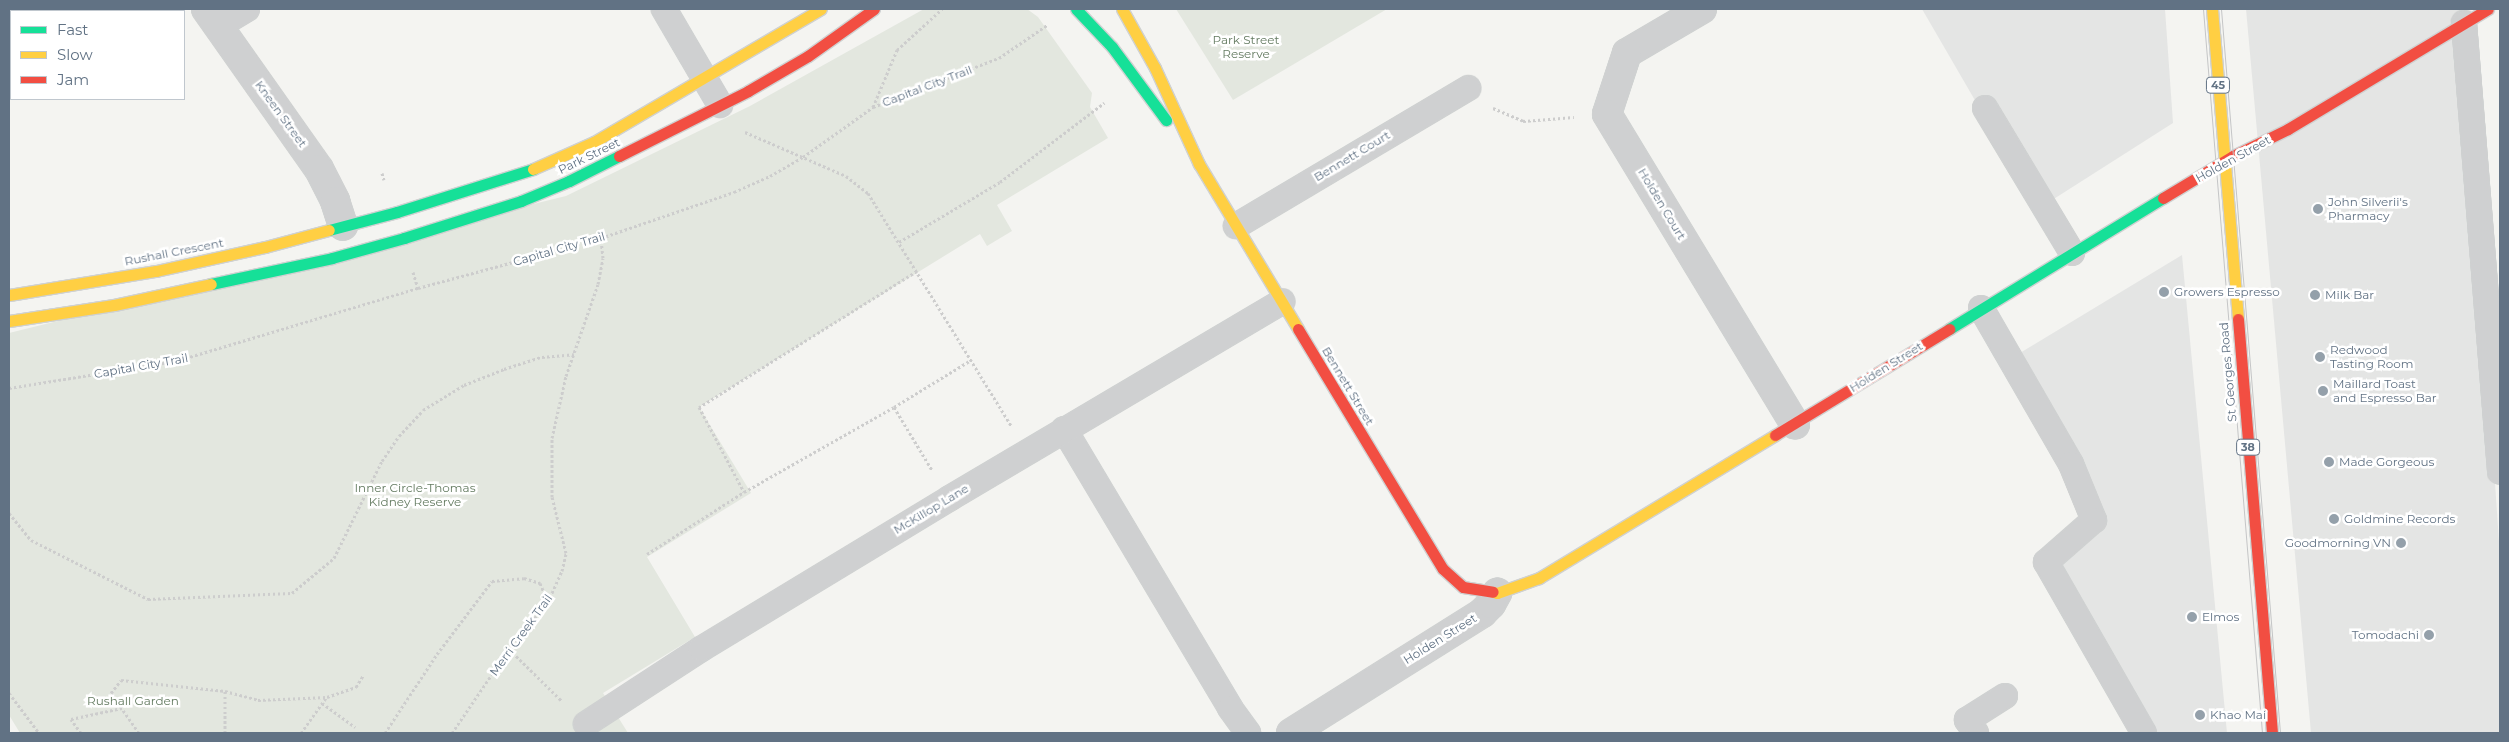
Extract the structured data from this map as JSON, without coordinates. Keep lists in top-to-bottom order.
{
  "streets": {
    "main road": [
      "45",
      "Park Street",
      "Holden Street",
      "Rushall Crescent",
      "St Georges Road",
      "Bennett Street",
      "38"
    ],
    "street": ["Kneen Street", "Holden Court"],
    "lane": ["Bennett Court", "McKillop Lane"],
    "path": ["Capital City Trail", "Merri Creek Trail"]
  },
  "crossings": [
    ["Capital City Trail", "Merri Creek Trail"],
    ["Kneen Street", "Park Street"],
    ["Kneen Street", "Rushall Crescent"],
    ["Park Street", "Rushall Crescent"],
    ["Bennett Court", "Bennett Street"],
    ["Holden Street", "Holden Court"],
    ["Holden Street", "St Georges Road"],
    ["Holden Street", "Bennett Street"],
    ["Bennett Street", "McKillop Lane"]
  ],
  "parks": ["Park Street Reserve", "Inner Circle-Thomas Kidney Reserve", "Rushall Garden"],
  "places": [
    "John Silverii's Pharmacy",
    "Growers Espresso",
    "Milk Bar",
    "Redwood Tasting Room",
    "Maillard Toast and Espresso Bar",
    "Made Gorgeous",
    "Goldmine Records",
    "Goodmorning VN",
    "Elmos",
    "Tomodachi",
    "Khao Mai"
  ],
  "legend": ["Fast", "Slow", "Jam"]
}
